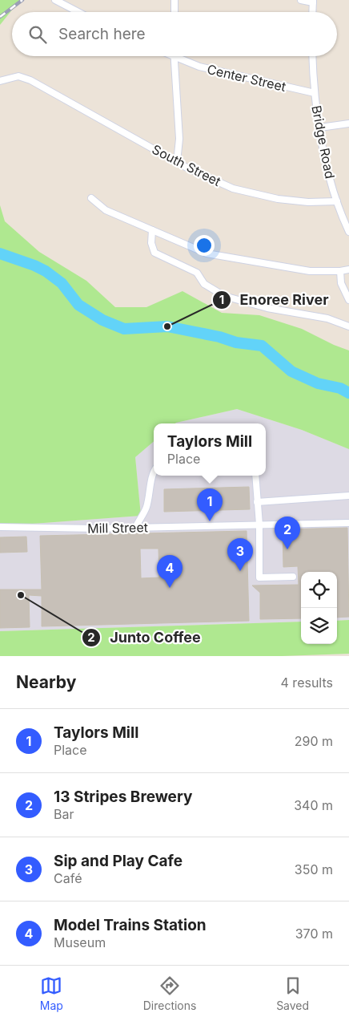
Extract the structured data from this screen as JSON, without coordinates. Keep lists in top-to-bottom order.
{
  "streets": {
    "street": [
      "Center Street",
      "Bridge Road",
      "South Street",
      "Mill Street"
    ]
  },
  "crossings": [
    ["Center Street", "Bridge Road"],
    ["Bridge Road", "South Street"]
  ],
  "places": ["Enoree River", "Junto Coffee"],
  "page": {
    "search": "Search here",
    "popup": ["Taylors Mill", "Place"],
    "pins": [
      "1",
      "2",
      "3",
      "4"
    ],
    "heading": ["Nearby", "4 results"],
    "list": [
      {
        "mark": "1",
        "name": "Taylors Mill",
        "note": "Place",
        "value": "290 m"
      },
      {
        "mark": "2",
        "name": "13 Stripes Brewery",
        "note": "Bar",
        "value": "340 m"
      },
      {
        "mark": "3",
        "name": "Sip and Play Cafe",
        "note": "Café",
        "value": "350 m"
      },
      {
        "mark": "4",
        "name": "Model Trains Station",
        "note": "Museum",
        "value": "370 m"
      }
    ],
    "nav": ["Map", "Directions", "Saved"]
  }
}
